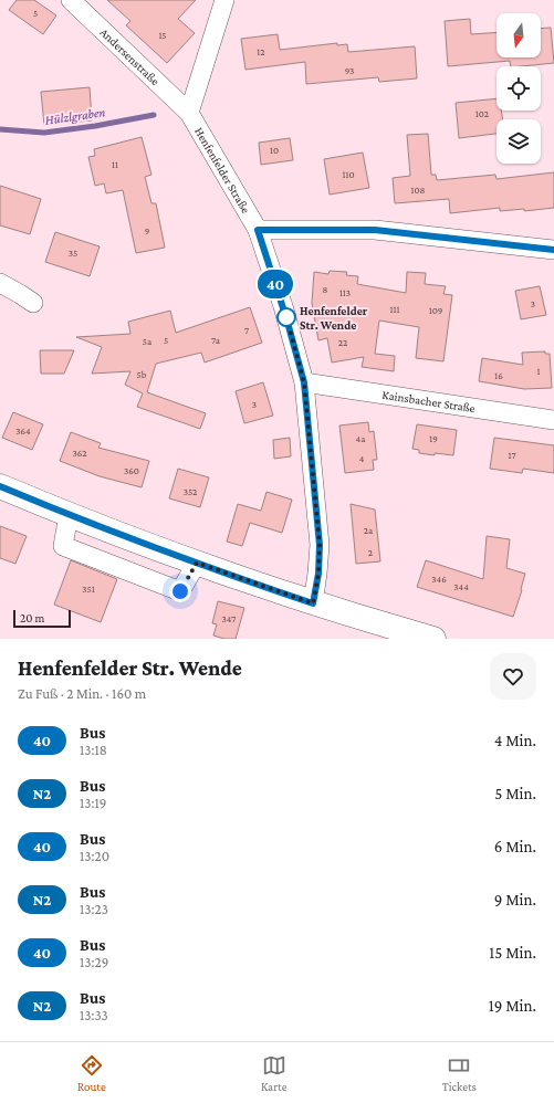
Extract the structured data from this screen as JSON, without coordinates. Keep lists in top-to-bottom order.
{
  "streets": {
    "street": ["Andersenstraße", "Henfenfelder Straße", "Kainsbacher Straße"]
  },
  "crossings": [
    ["Andersenstraße", "Henfenfelder Straße"],
    ["Henfenfelder Straße", "Kainsbacher Straße"]
  ],
  "water": ["Hülzlgraben"],
  "places": ["Henfenfelder Str. Wende"],
  "lines": ["bus line 40"],
  "house_numbers": [
    "5",
    "15",
    "12",
    "93",
    "102",
    "10",
    "11",
    "110",
    "108",
    "9",
    "35",
    "8",
    "113",
    "3",
    "111",
    "109",
    "7",
    "5",
    "7a",
    "5a",
    "22",
    "1",
    "5b",
    "16",
    "3",
    "364",
    "4a",
    "19",
    "362",
    "17",
    "4",
    "360",
    "352",
    "2a",
    "2",
    "346",
    "344",
    "351",
    "347"
  ],
  "scale_bar": "20 m",
  "north": "bottom",
  "page": {
    "on_map": "40",
    "scale": "20 m",
    "heading": ["Henfenfelder Str. Wende", "Zu Fuß · 2 Min. · 160 m"],
    "list": [
      {
        "mark": "40",
        "name": "Bus",
        "note": "13:18",
        "value": "4 Min."
      },
      {
        "mark": "N2",
        "name": "Bus",
        "note": "13:19",
        "value": "5 Min."
      },
      {
        "mark": "40",
        "name": "Bus",
        "note": "13:20",
        "value": "6 Min."
      },
      {
        "mark": "N2",
        "name": "Bus",
        "note": "13:23",
        "value": "9 Min."
      },
      {
        "mark": "40",
        "name": "Bus",
        "note": "13:29",
        "value": "15 Min."
      },
      {
        "mark": "N2",
        "name": "Bus",
        "note": "13:33",
        "value": "19 Min."
      }
    ],
    "tabs": ["Route", "Karte", "Tickets"]
  }
}
